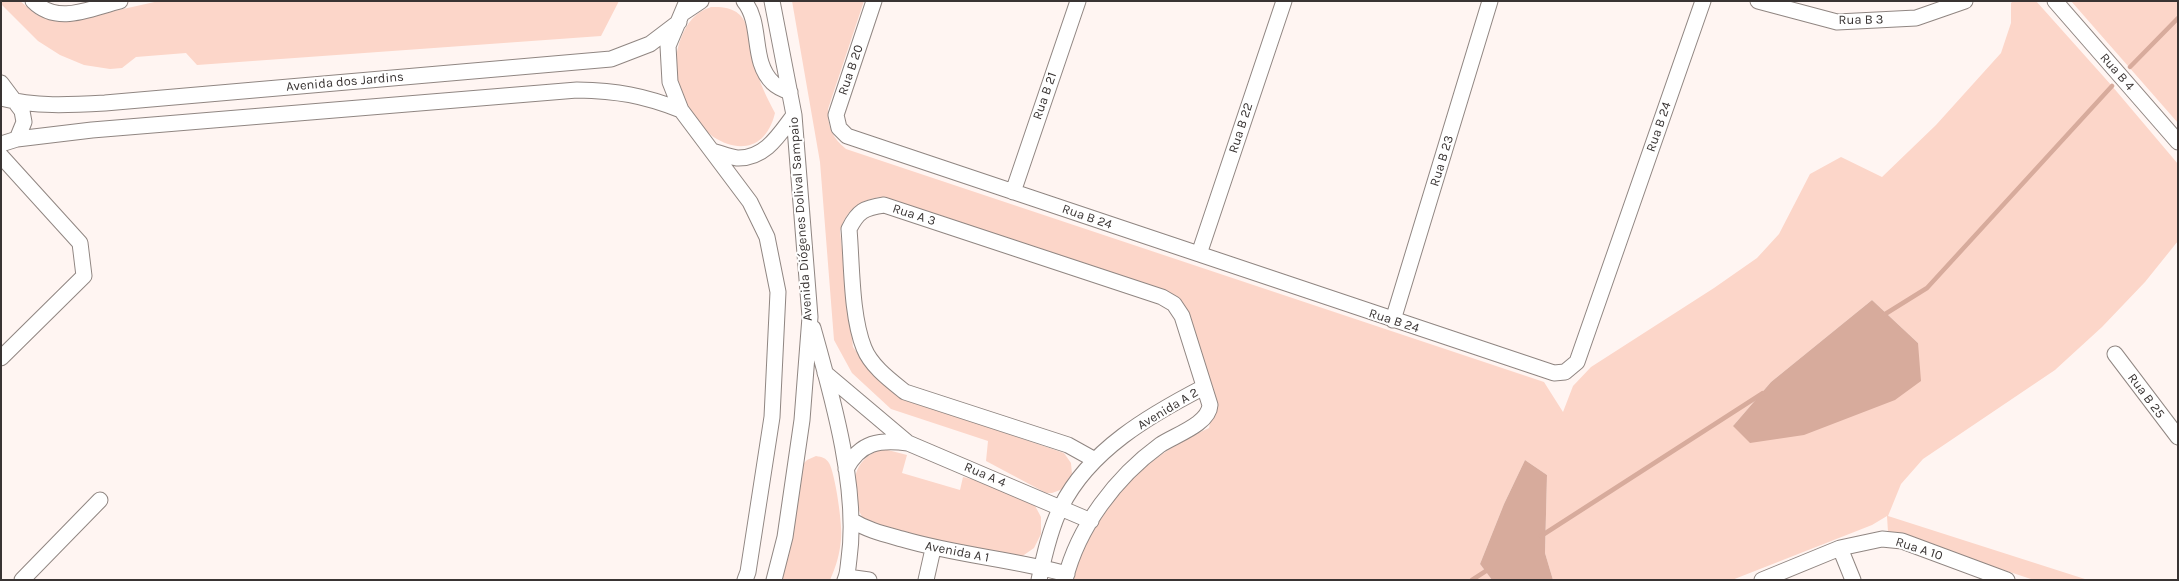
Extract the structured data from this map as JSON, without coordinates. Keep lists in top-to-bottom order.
{
  "streets": {
    "street": [
      "Rua B 3",
      "Rua B 20",
      "Rua B 4",
      "Avenida dos Jardins",
      "Rua B 21",
      "Rua B 24",
      "Rua B 22",
      "Rua B 23",
      "Rua A 3",
      "Avenida Diógenes Dolival Sampaio",
      "Rua B 25",
      "Avenida A 2",
      "Rua A 4",
      "Rua A 10",
      "Avenida A 1"
    ]
  },
  "crossings": [
    ["Rua B 20", "Rua B 24"],
    ["Rua B 21", "Rua B 24"],
    ["Rua B 24", "Rua B 22"],
    ["Rua B 24", "Rua B 23"],
    ["Rua A 3", "Avenida A 2"],
    ["Avenida A 2", "Rua A 4"],
    ["Avenida A 2", "Avenida A 1"]
  ]
}
